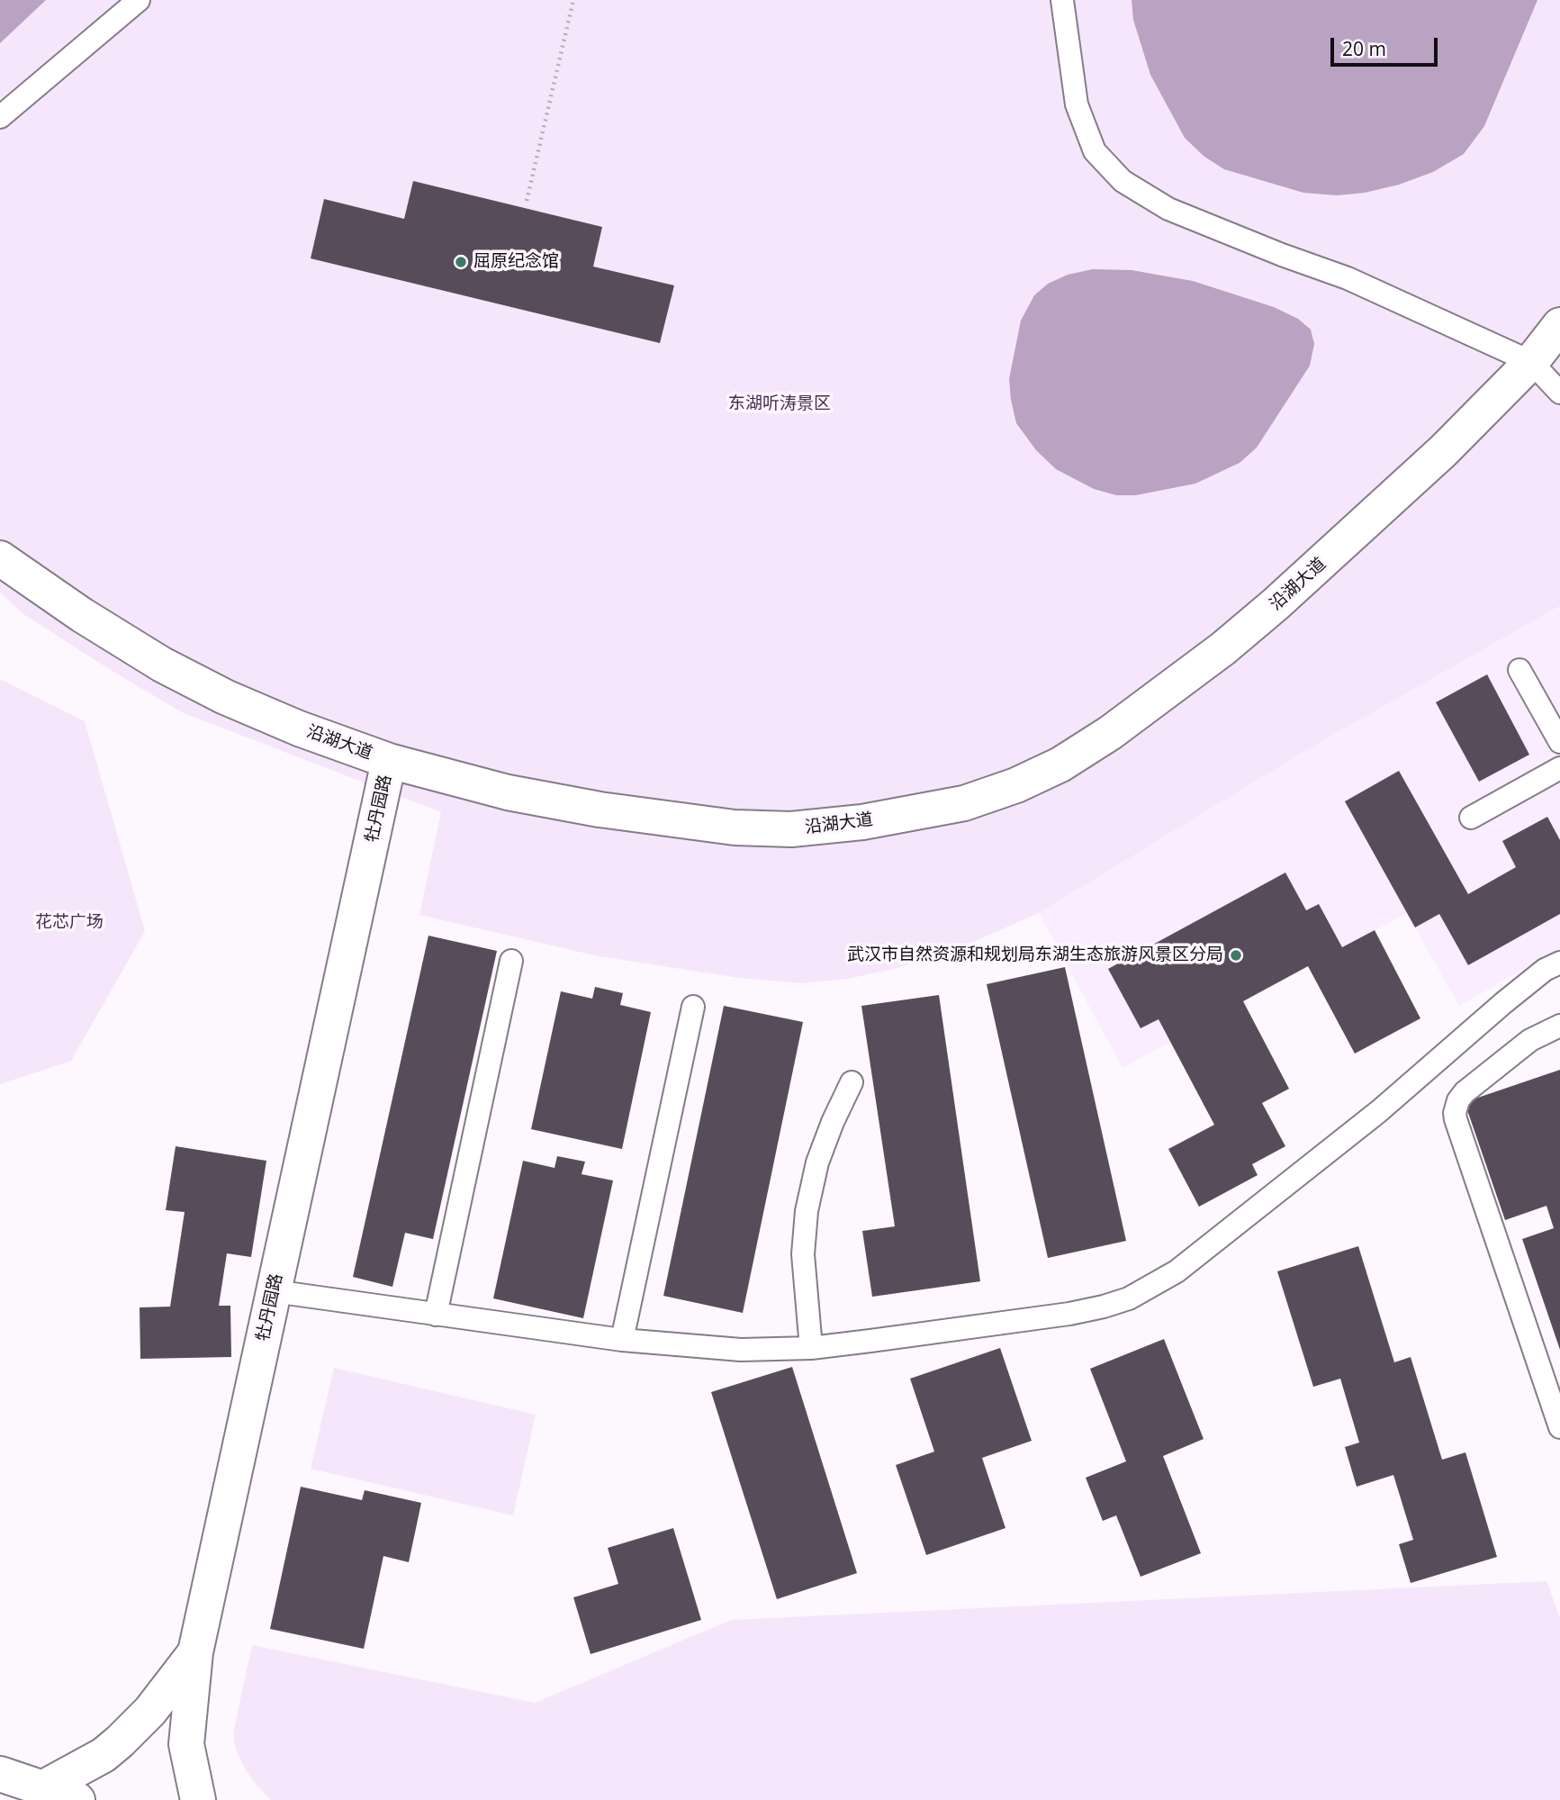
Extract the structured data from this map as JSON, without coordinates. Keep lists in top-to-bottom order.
{
  "streets": {
    "street": ["沿湖大道", "牡丹园路"]
  },
  "crossings": [
    ["沿湖大道", "牡丹园路"]
  ],
  "parks": ["东湖听涛景区", "花芯广场"],
  "places": ["屈原纪念馆", "武汉市自然资源和规划局东湖生态旅游风景区分局"],
  "scale_bar": "20 m"
}
